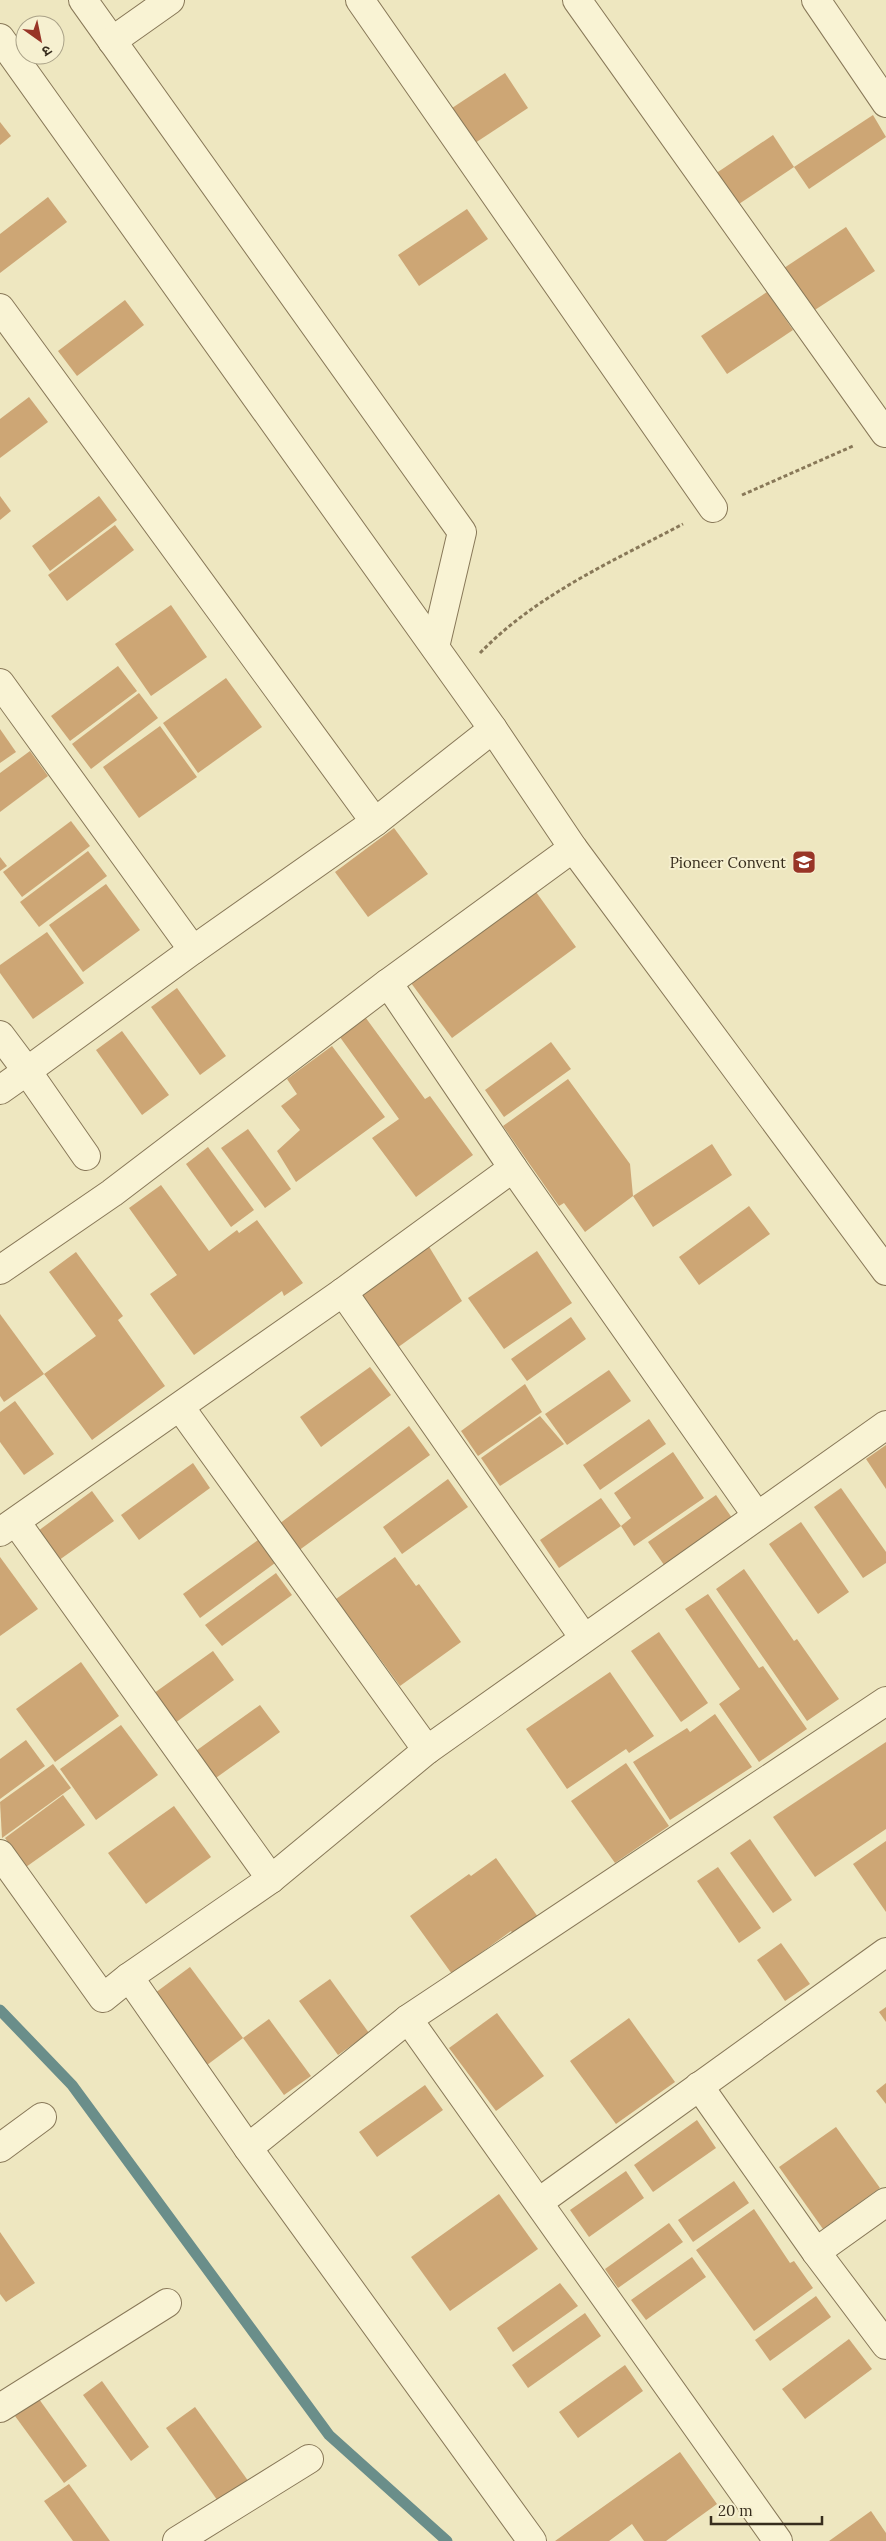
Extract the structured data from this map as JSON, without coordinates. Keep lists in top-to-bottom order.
{
  "places": {
    "school or university": ["Pioneer Convent"]
  },
  "scale_bar": "20 m",
  "north": "bottom right"
}
